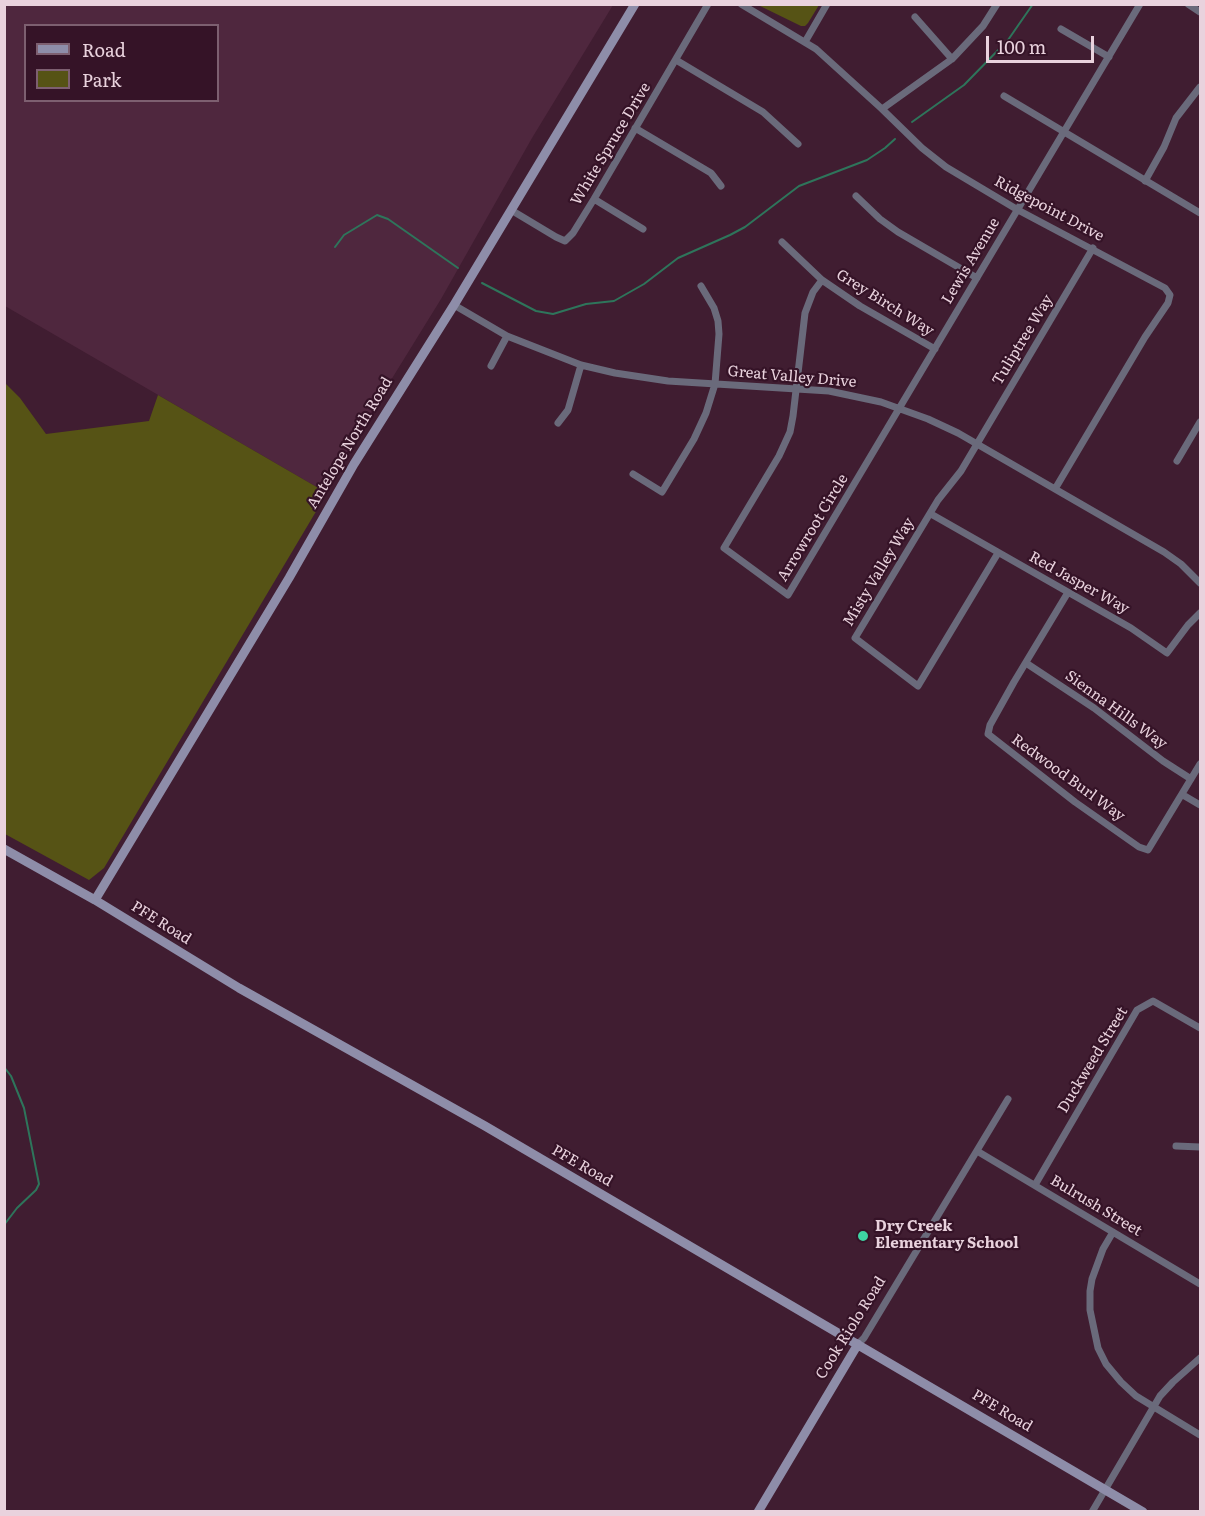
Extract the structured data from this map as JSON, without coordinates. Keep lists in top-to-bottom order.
{
  "streets": {
    "main road": ["Antelope North Road", "PFE Road", "Cook Riolo Road"],
    "street": [
      "White Spruce Drive",
      "Ridgepoint Drive",
      "Lewis Avenue",
      "Grey Birch Way",
      "Tuliptree Way",
      "Great Valley Drive",
      "Arrowroot Circle",
      "Misty Valley Way",
      "Red Jasper Way",
      "Sienna Hills Way",
      "Redwood Burl Way",
      "Duckweed Street",
      "Bulrush Street"
    ]
  },
  "crossings": [
    ["White Spruce Drive", "Antelope North Road"],
    ["Ridgepoint Drive", "Lewis Avenue"],
    ["Ridgepoint Drive", "Tuliptree Way"],
    ["Ridgepoint Drive", "Great Valley Drive"],
    ["Lewis Avenue", "Grey Birch Way"],
    ["Lewis Avenue", "Great Valley Drive"],
    ["Lewis Avenue", "Arrowroot Circle"],
    ["Tuliptree Way", "Great Valley Drive"],
    ["Tuliptree Way", "Misty Valley Way"],
    ["Great Valley Drive", "Antelope North Road"],
    ["Great Valley Drive", "Arrowroot Circle"],
    ["Great Valley Drive", "Misty Valley Way"],
    ["Antelope North Road", "PFE Road"],
    ["Misty Valley Way", "Red Jasper Way"],
    ["Red Jasper Way", "Redwood Burl Way"],
    ["Sienna Hills Way", "Redwood Burl Way"],
    ["PFE Road", "Cook Riolo Road"],
    ["Duckweed Street", "Bulrush Street"],
    ["Bulrush Street", "Cook Riolo Road"]
  ],
  "places": ["Dry Creek Elementary School"],
  "legend": ["Road", "Park"],
  "scale_bar": "100 m"
}
